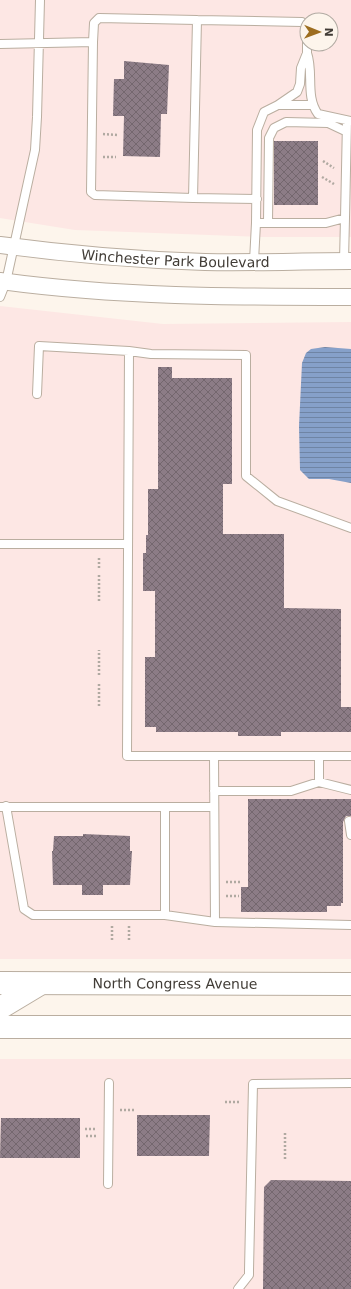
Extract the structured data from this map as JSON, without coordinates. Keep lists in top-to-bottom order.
{
  "streets": {
    "main road": ["North Congress Avenue"],
    "street": ["Winchester Park Boulevard"]
  },
  "north": "right"
}
